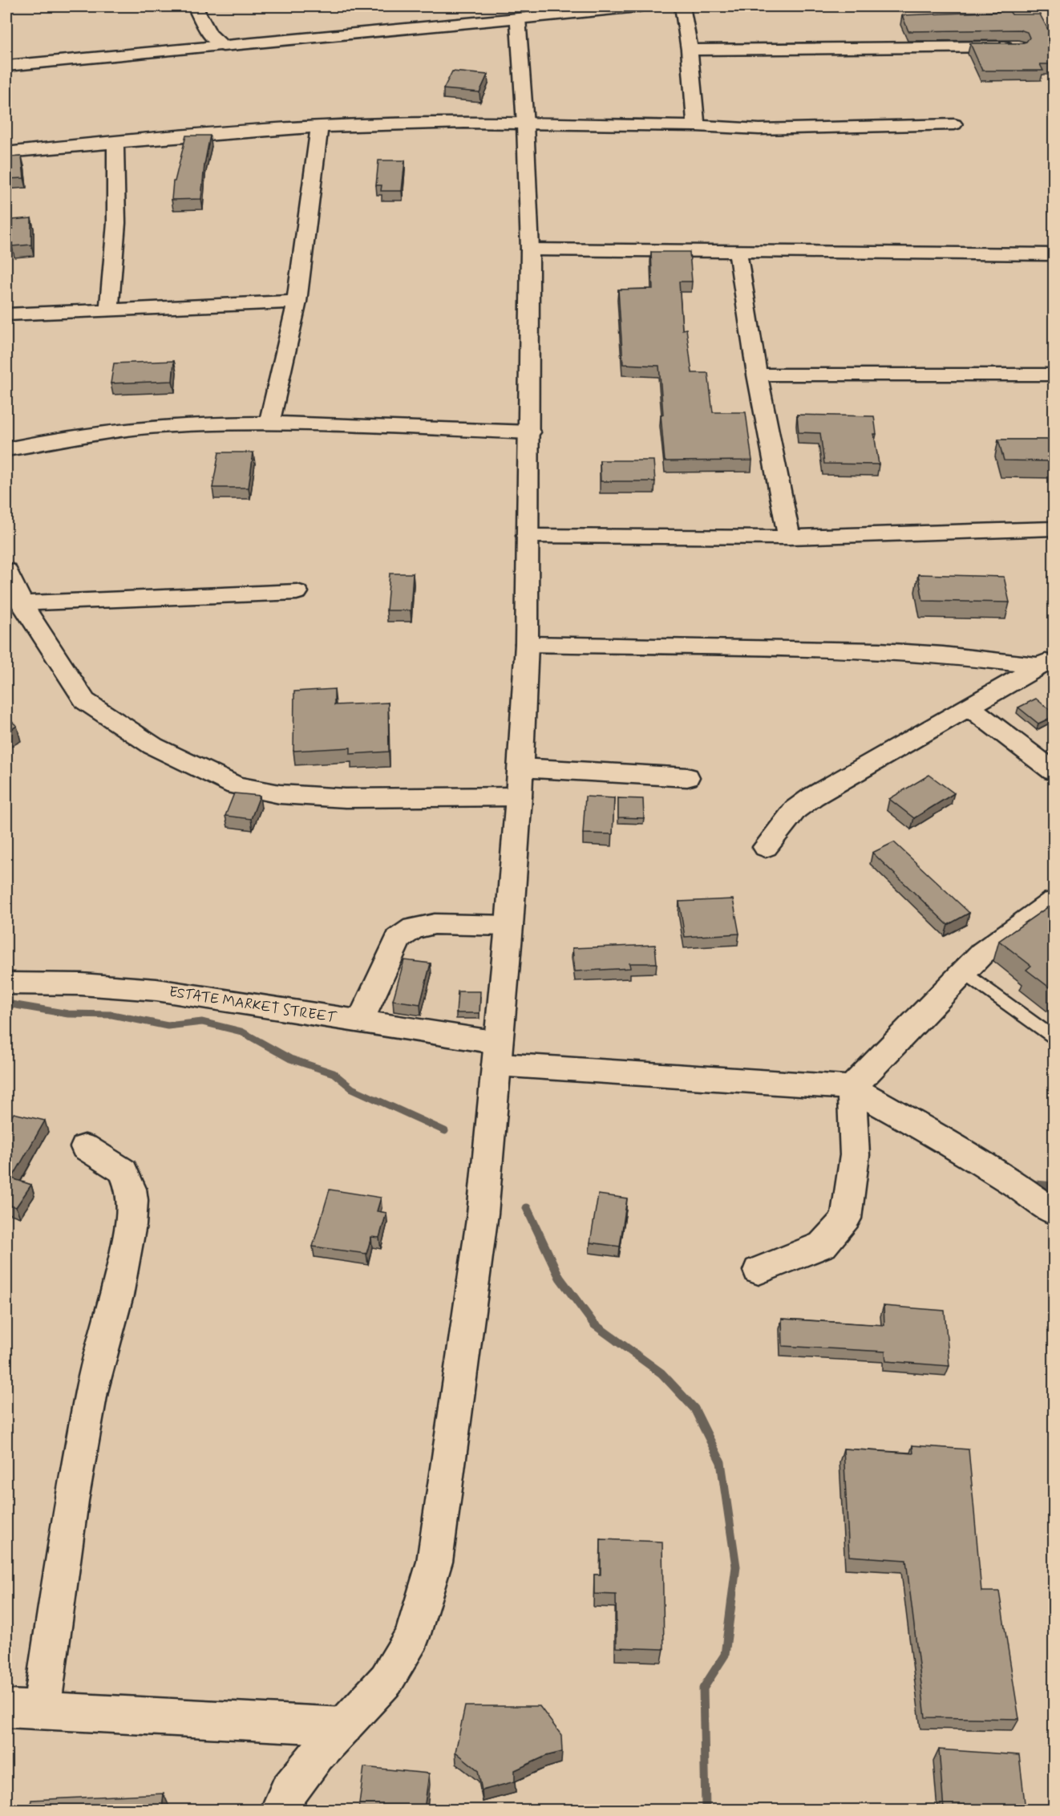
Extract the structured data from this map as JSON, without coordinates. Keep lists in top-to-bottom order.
{
  "streets": {
    "street": ["ESTATE MARKET STREET"]
  }
}
